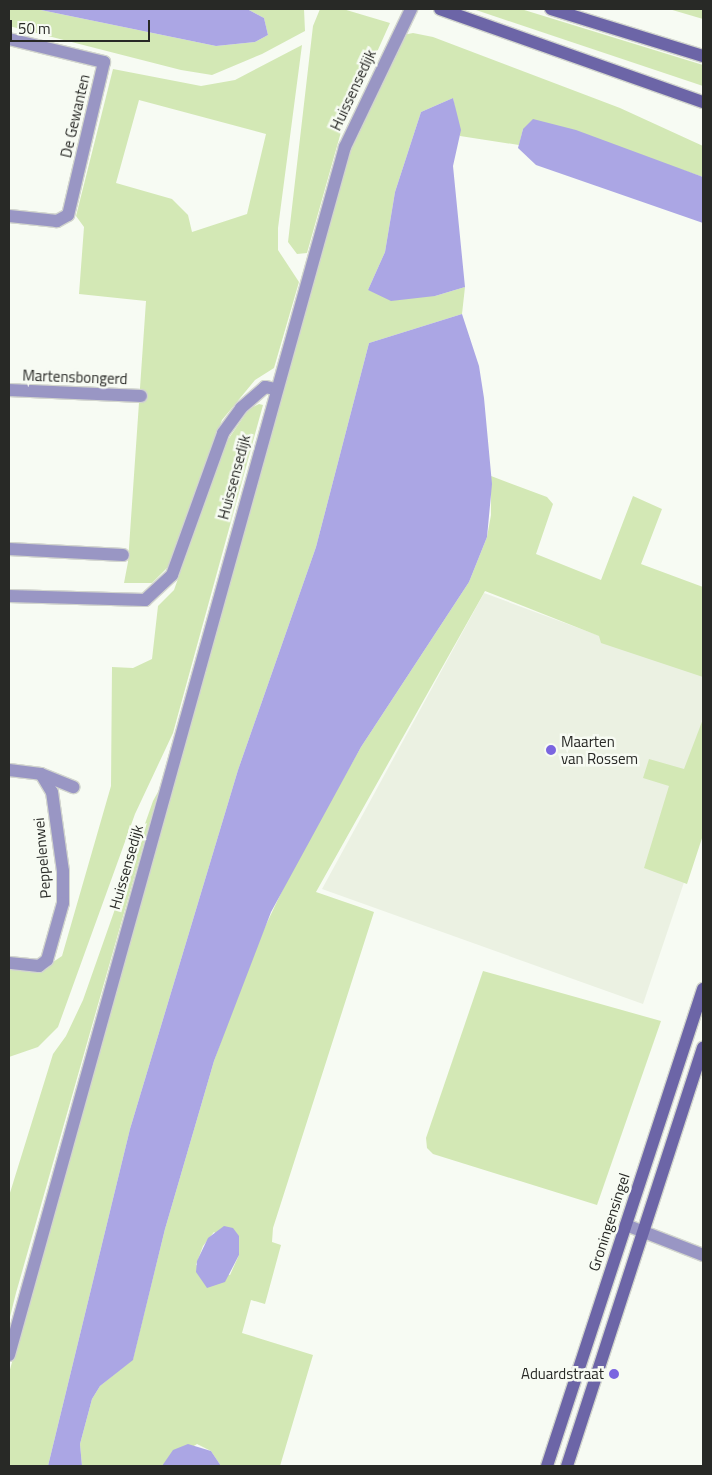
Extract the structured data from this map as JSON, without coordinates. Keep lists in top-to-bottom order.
{
  "streets": {
    "street": [
      "Huissensedijk",
      "De Gewanten",
      "Martensbongerd",
      "Peppelenwei",
      "Groningensingel"
    ]
  },
  "places": ["Maarten van Rossem", "Aduardstraat"],
  "scale_bar": "50 m"
}
